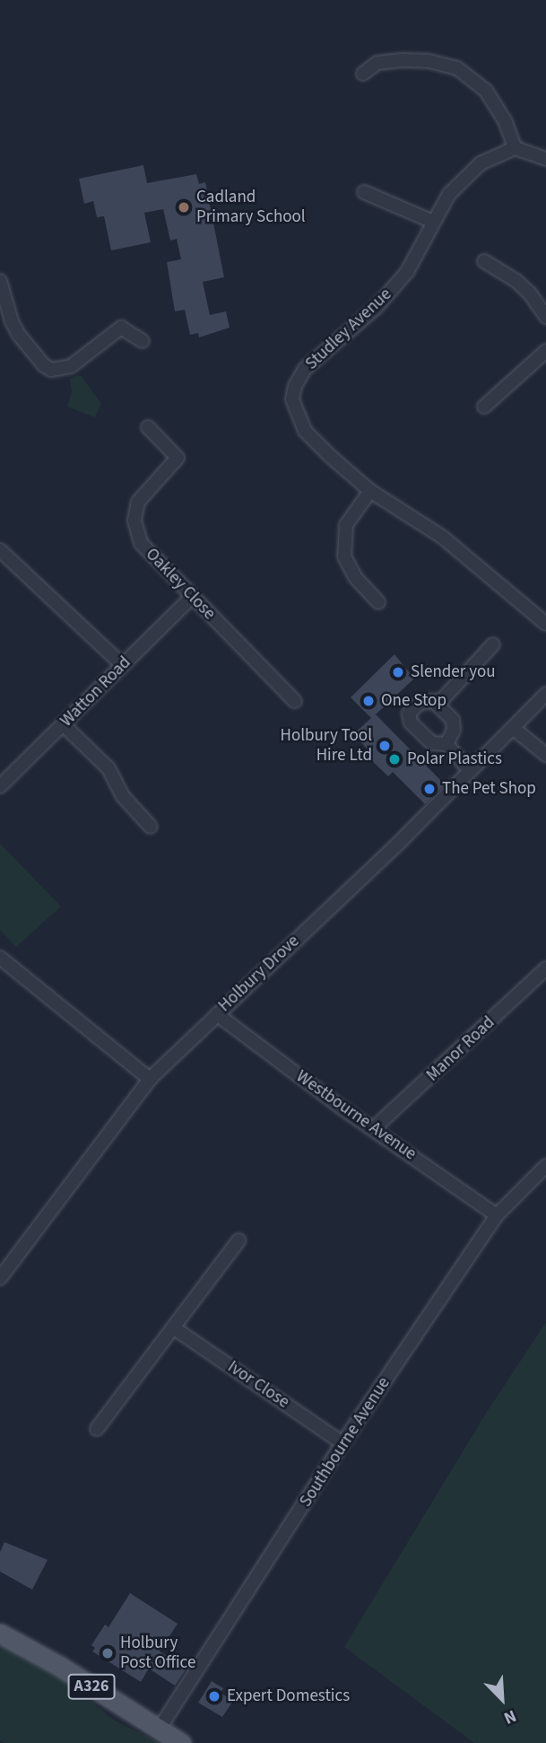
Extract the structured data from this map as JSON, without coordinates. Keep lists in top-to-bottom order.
{
  "streets": {
    "main road": ["A326"],
    "street": [
      "Studley Avenue",
      "Oakley Close",
      "Watton Road",
      "Holbury Drove",
      "Manor Road",
      "Westbourne Avenue",
      "Ivor Close",
      "Southbourne Avenue"
    ]
  },
  "crossings": [
    ["Oakley Close", "Watton Road"],
    ["Holbury Drove", "Westbourne Avenue"],
    ["Manor Road", "Westbourne Avenue"],
    ["Westbourne Avenue", "Southbourne Avenue"],
    ["Ivor Close", "Southbourne Avenue"],
    ["Southbourne Avenue", "A326"]
  ],
  "places": [
    "Cadland Primary School",
    "Slender you",
    "One Stop",
    "Holbury Tool Hire Ltd",
    "Polar Plastics",
    "The Pet Shop",
    "Holbury Post Office",
    "Expert Domestics"
  ],
  "north": "bottom right"
}
